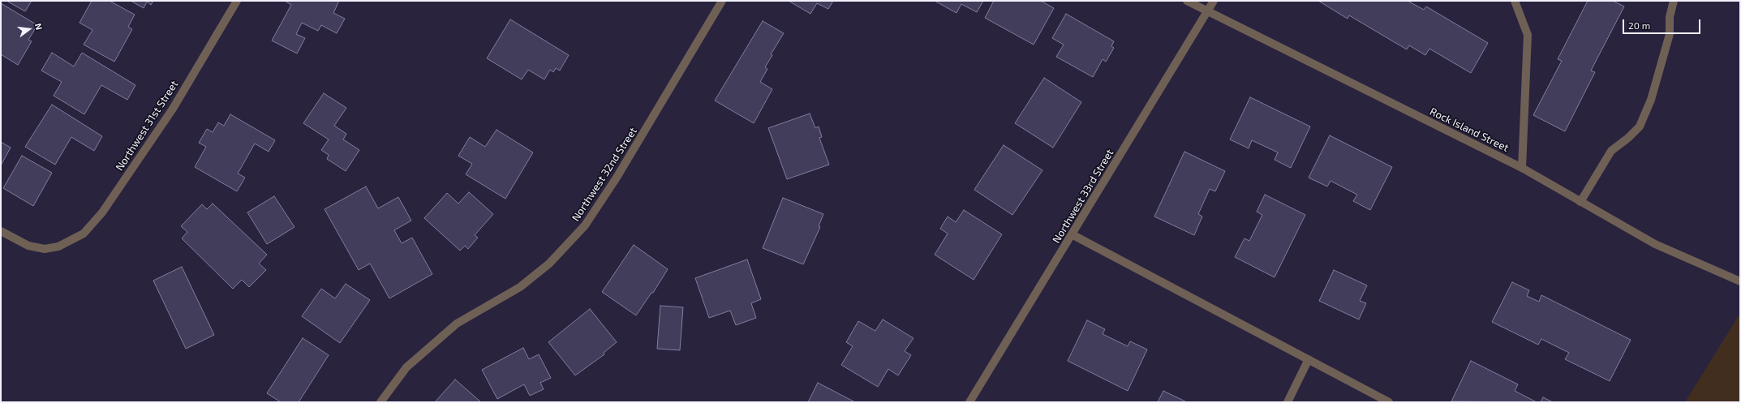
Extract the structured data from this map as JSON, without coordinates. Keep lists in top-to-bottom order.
{
  "streets": {
    "street": [
      "Northwest 31st Street",
      "Rock Island Street",
      "Northwest 32nd Street",
      "Northwest 33rd Street"
    ]
  },
  "crossings": [
    ["Rock Island Street", "Northwest 33rd Street"]
  ],
  "scale_bar": "20 m",
  "north": "right"
}
